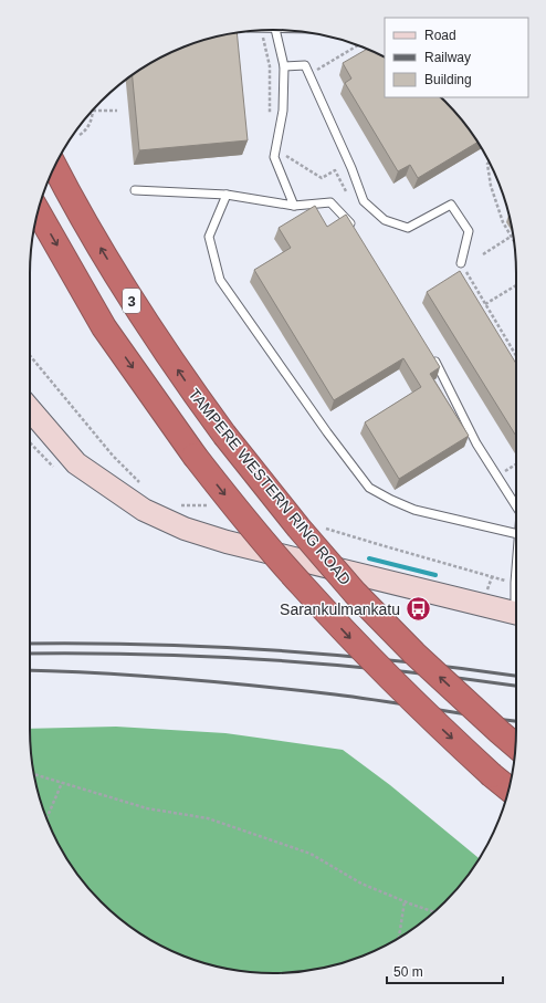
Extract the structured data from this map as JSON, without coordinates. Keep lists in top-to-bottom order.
{
  "streets": {
    "highway": ["3", "TAMPERE WESTERN RING ROAD"]
  },
  "places": {
    "bus stop": ["Sarankulmankatu"]
  },
  "legend": ["Road", "Railway", "Building"],
  "scale_bar": "50 m"
}
